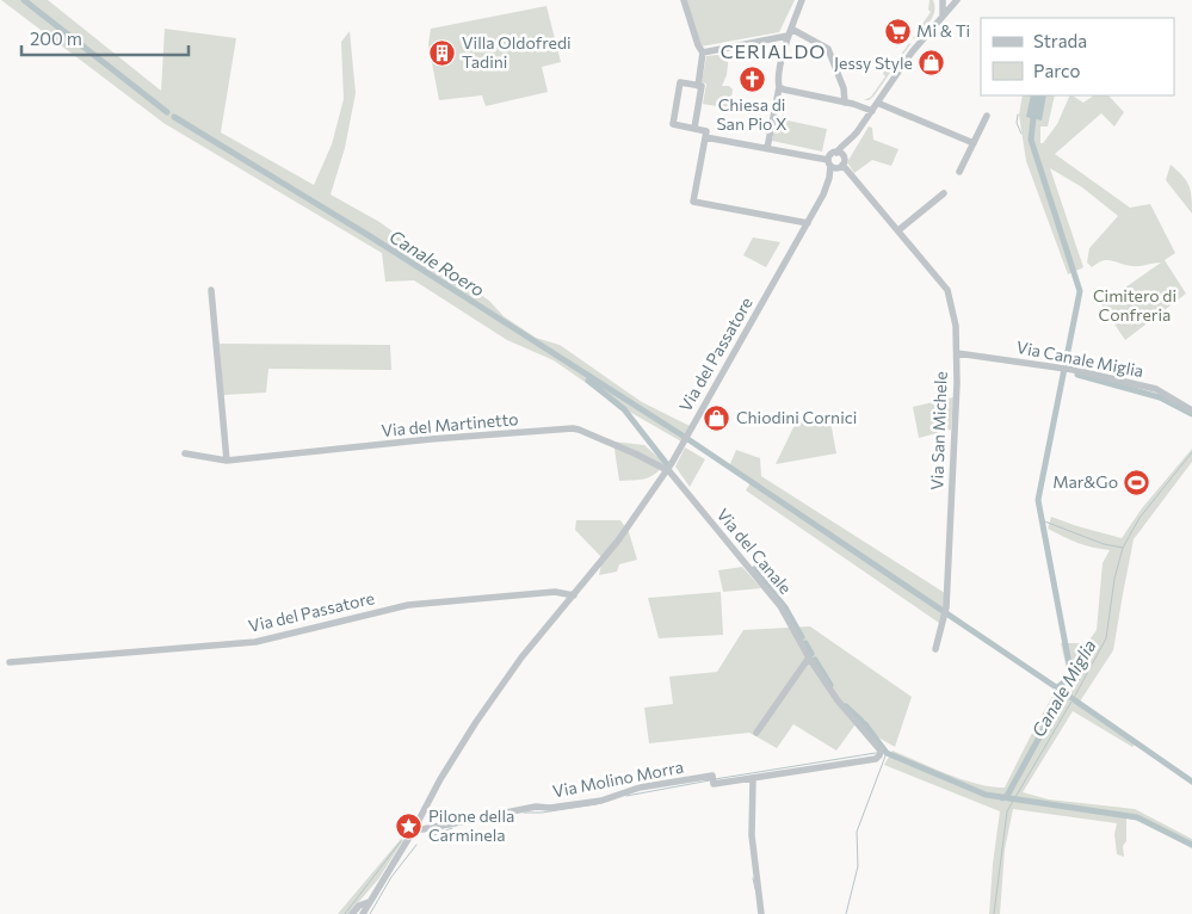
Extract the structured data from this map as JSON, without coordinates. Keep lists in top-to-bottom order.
{
  "streets": {
    "street": [
      "Via del Passatore",
      "Via Canale Miglia",
      "Via del Martinetto",
      "Via San Michele",
      "Via del Canale",
      "Via Molino Morra"
    ]
  },
  "crossings": [
    ["Via del Passatore", "Via del Martinetto"],
    ["Via del Passatore", "Via San Michele"],
    ["Via del Passatore", "Via del Canale"],
    ["Via del Passatore", "Via Molino Morra"],
    ["Via Canale Miglia", "Via San Michele"],
    ["Via del Martinetto", "Via del Canale"],
    ["Via del Canale", "Via Molino Morra"]
  ],
  "districts": ["CERIALDO"],
  "water": ["Canale Roero", "Canale Miglia"],
  "parks": ["Cimitero di Confreria"],
  "places": {
    "supermarket": ["Mi & Ti"],
    "building": ["Villa Oldofredi Tadini"],
    "shop": ["Jessy Style", "Chiodini Cornici"],
    "church": ["Chiesa di San Pio X"],
    "sports": ["Mar&Go"],
    "place": ["Pilone della Carminela"]
  },
  "legend": ["Strada", "Parco"],
  "scale_bar": "200 m"
}
